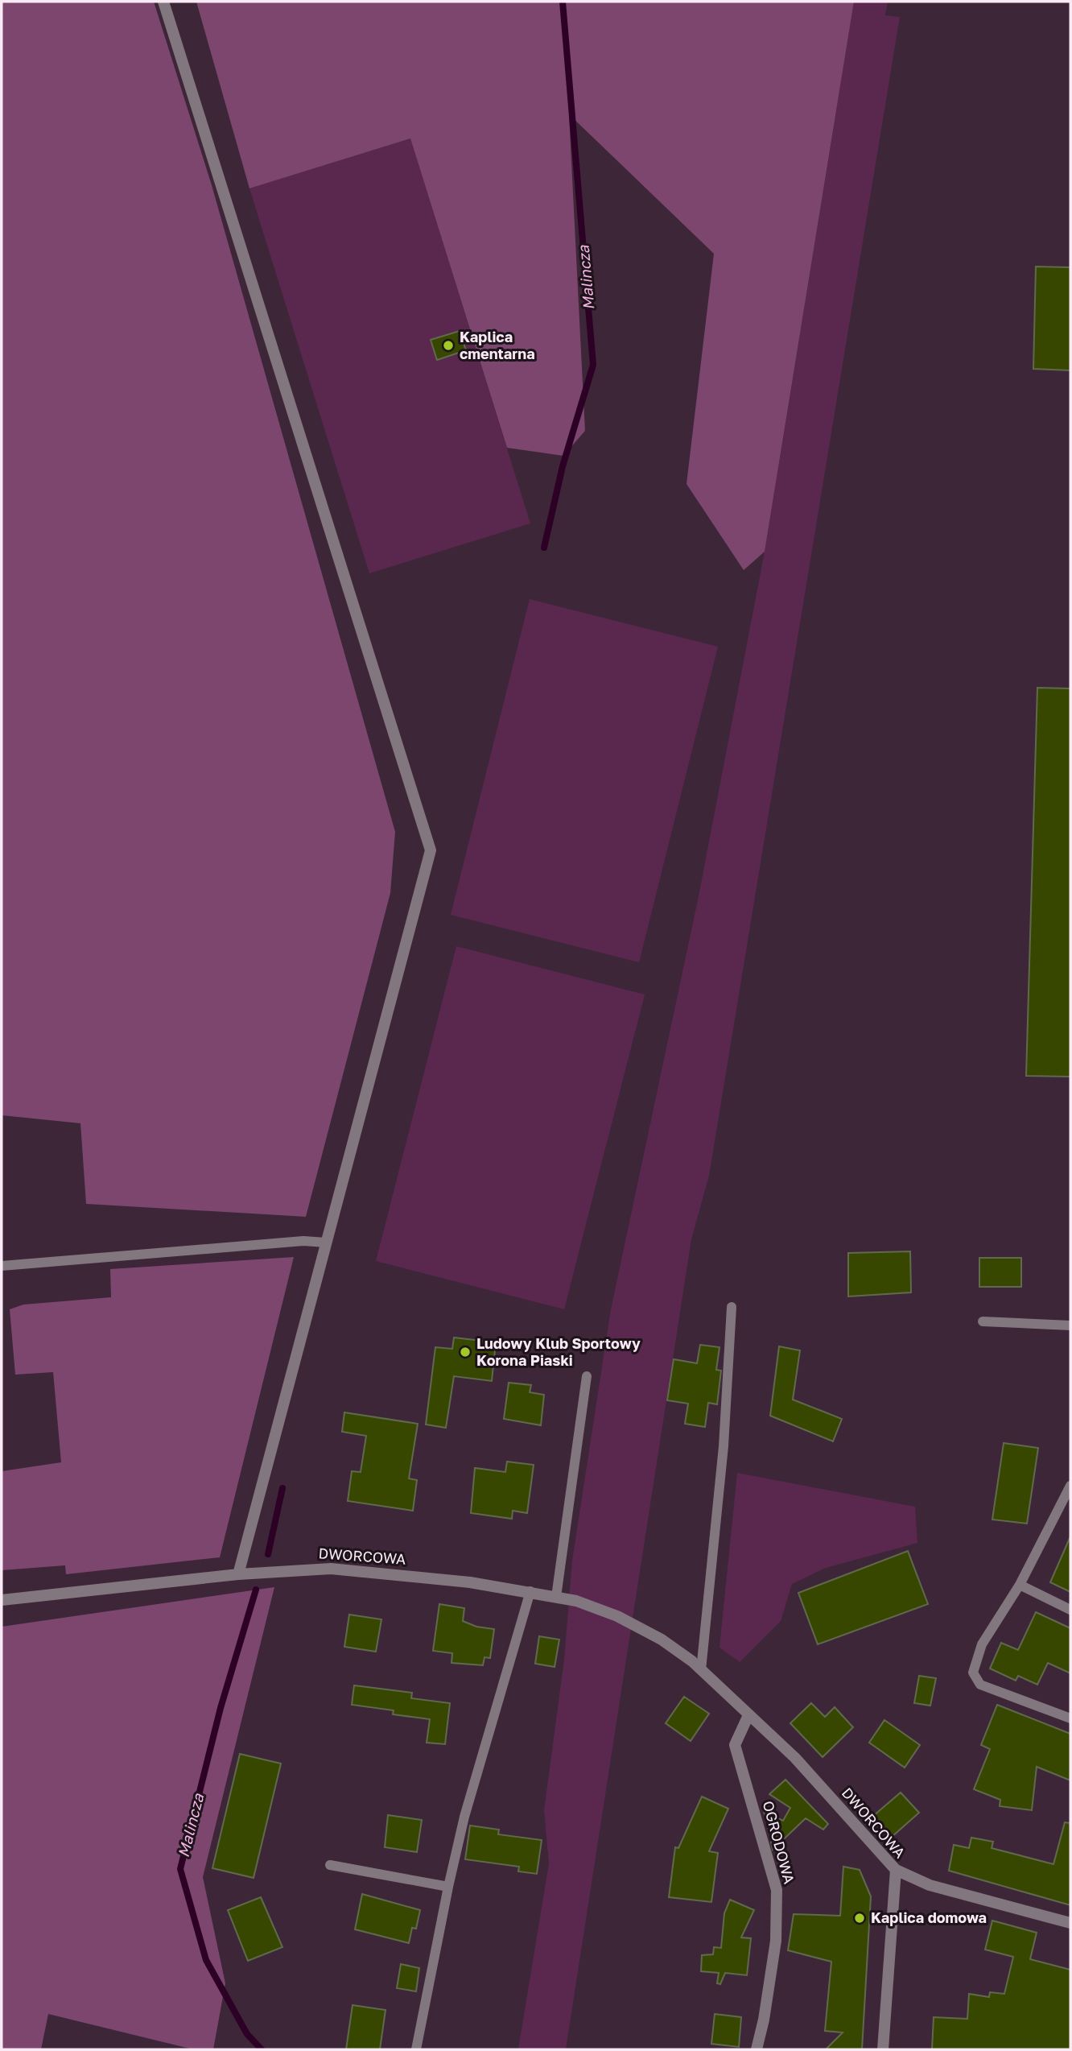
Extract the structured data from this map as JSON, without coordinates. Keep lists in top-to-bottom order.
{
  "streets": {
    "street": ["DWORCOWA", "OGRODOWA"]
  },
  "crossings": [
    ["DWORCOWA", "OGRODOWA"]
  ],
  "water": ["Malincza"],
  "places": ["Kaplica cmentarna", "Ludowy Klub Sportowy Korona Piaski", "Kaplica domowa"]
}
